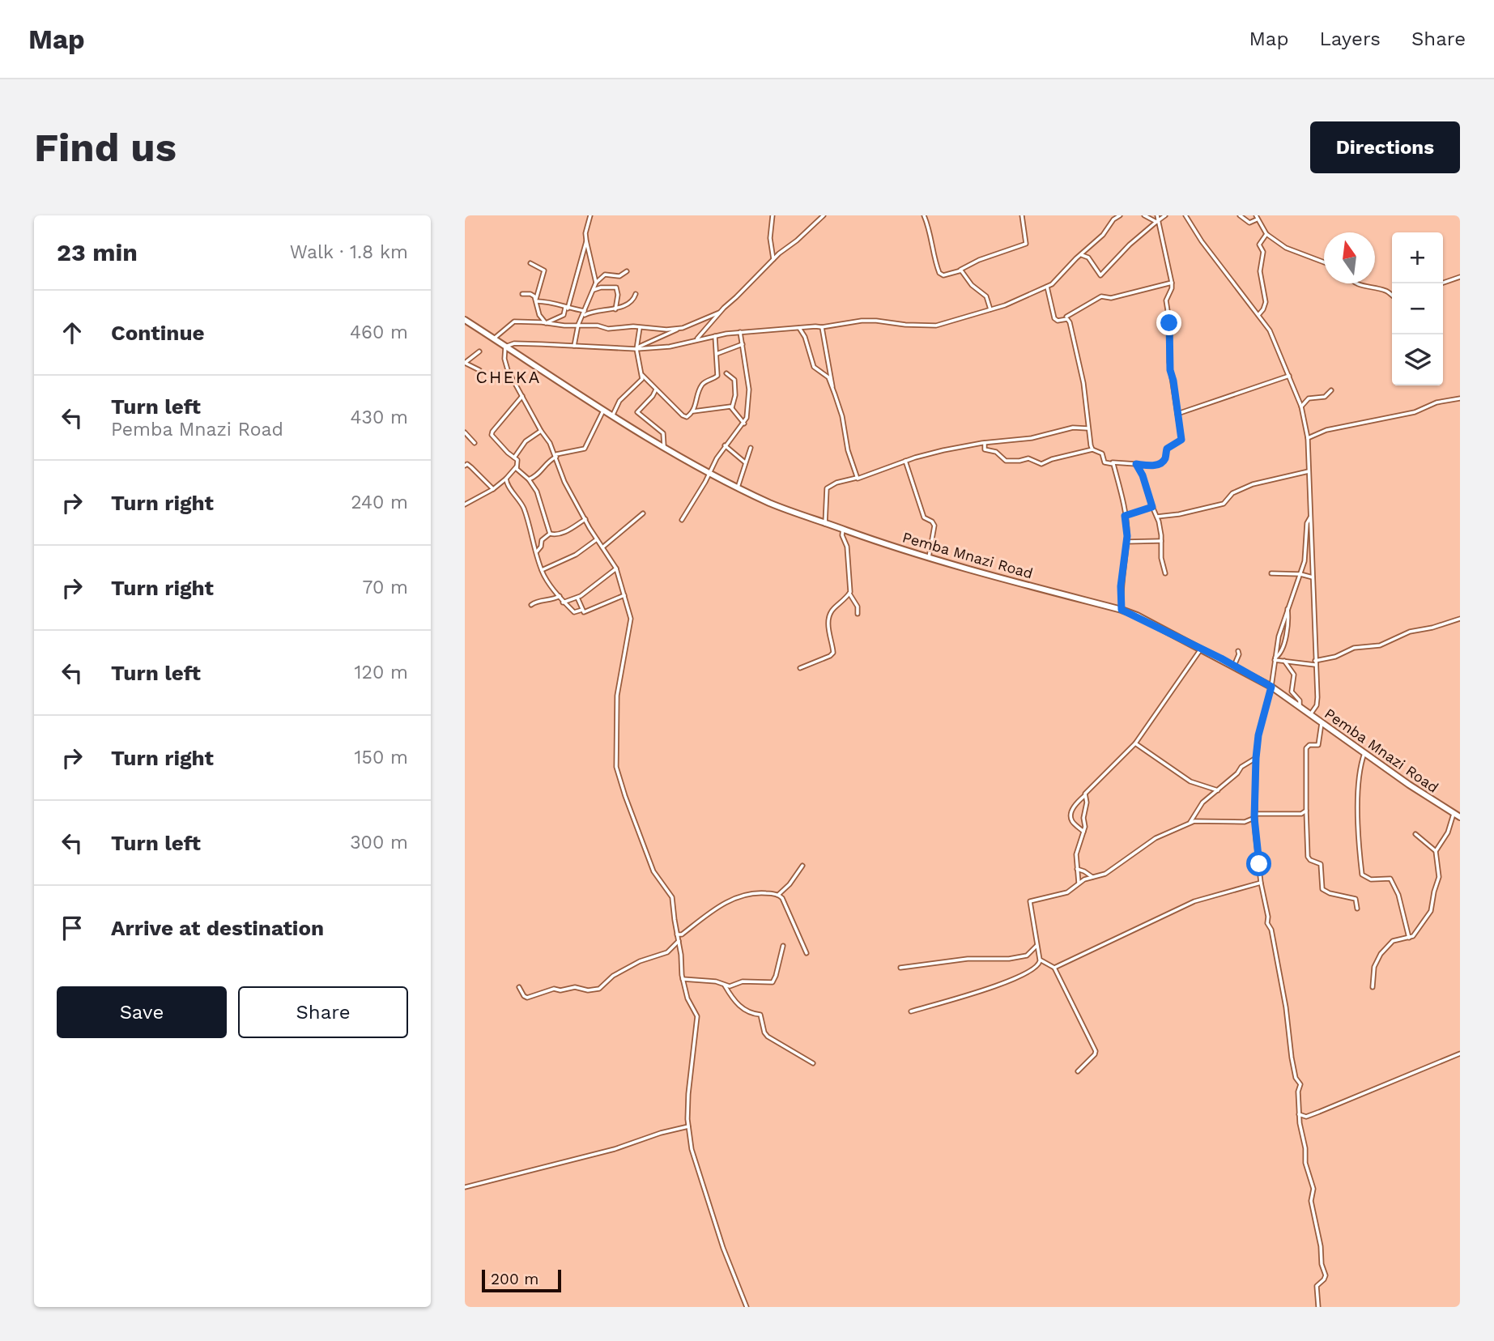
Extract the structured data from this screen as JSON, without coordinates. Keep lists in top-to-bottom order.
{
  "streets": {
    "main road": ["Pemba Mnazi Road"]
  },
  "districts": ["CHEKA"],
  "scale_bar": "200 m",
  "north": "top",
  "page": {
    "header": "Map",
    "nav": ["Map", "Layers", "Share"],
    "buttons": [
      "Directions",
      ["Save", "Share"]
    ],
    "title": "Find us",
    "heading": ["23 min", "Walk · 1.8 km"],
    "map_buttons": ["+", "−"],
    "list": [
      ["Continue", "460 m"],
      ["Turn left", "Pemba Mnazi Road", "430 m"],
      ["Turn right", "240 m"],
      ["Turn right", "70 m"],
      ["Turn left", "120 m"],
      ["Turn right", "150 m"],
      ["Turn left", "300 m"],
      "Arrive at destination"
    ],
    "scale": "200 m"
  }
}
